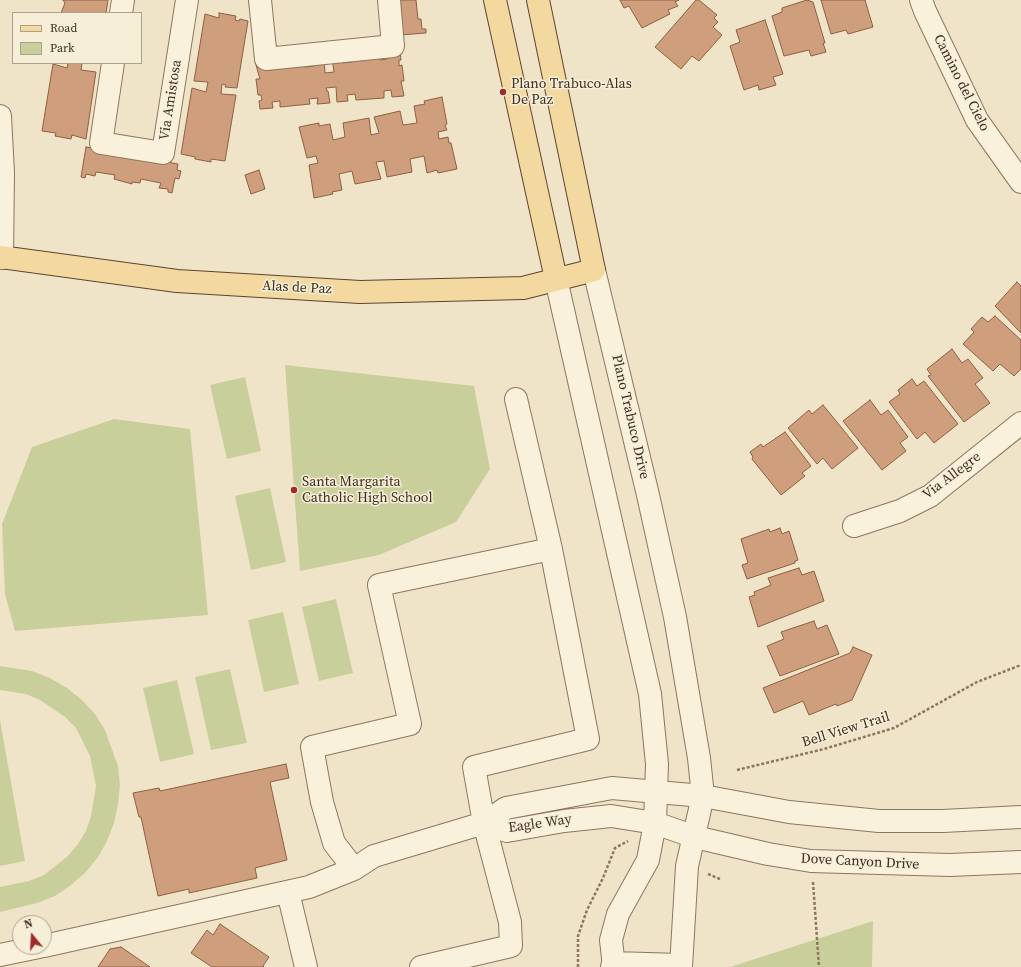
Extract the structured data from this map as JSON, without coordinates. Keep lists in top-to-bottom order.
{
  "streets": {
    "main road": ["Alas de Paz", "Plano Trabuco Drive"],
    "street": [
      "Camino del Cielo",
      "Via Amistosa",
      "Via Allegre",
      "Eagle Way",
      "Dove Canyon Drive"
    ],
    "path": ["Bell View Trail"]
  },
  "crossings": [
    ["Alas de Paz", "Plano Trabuco Drive"],
    ["Plano Trabuco Drive", "Dove Canyon Drive"],
    ["Eagle Way", "Dove Canyon Drive"]
  ],
  "places": ["Plano Trabuco-Alas De Paz", "Santa Margarita Catholic High School"],
  "legend": ["Road", "Park"],
  "north": "top"
}
